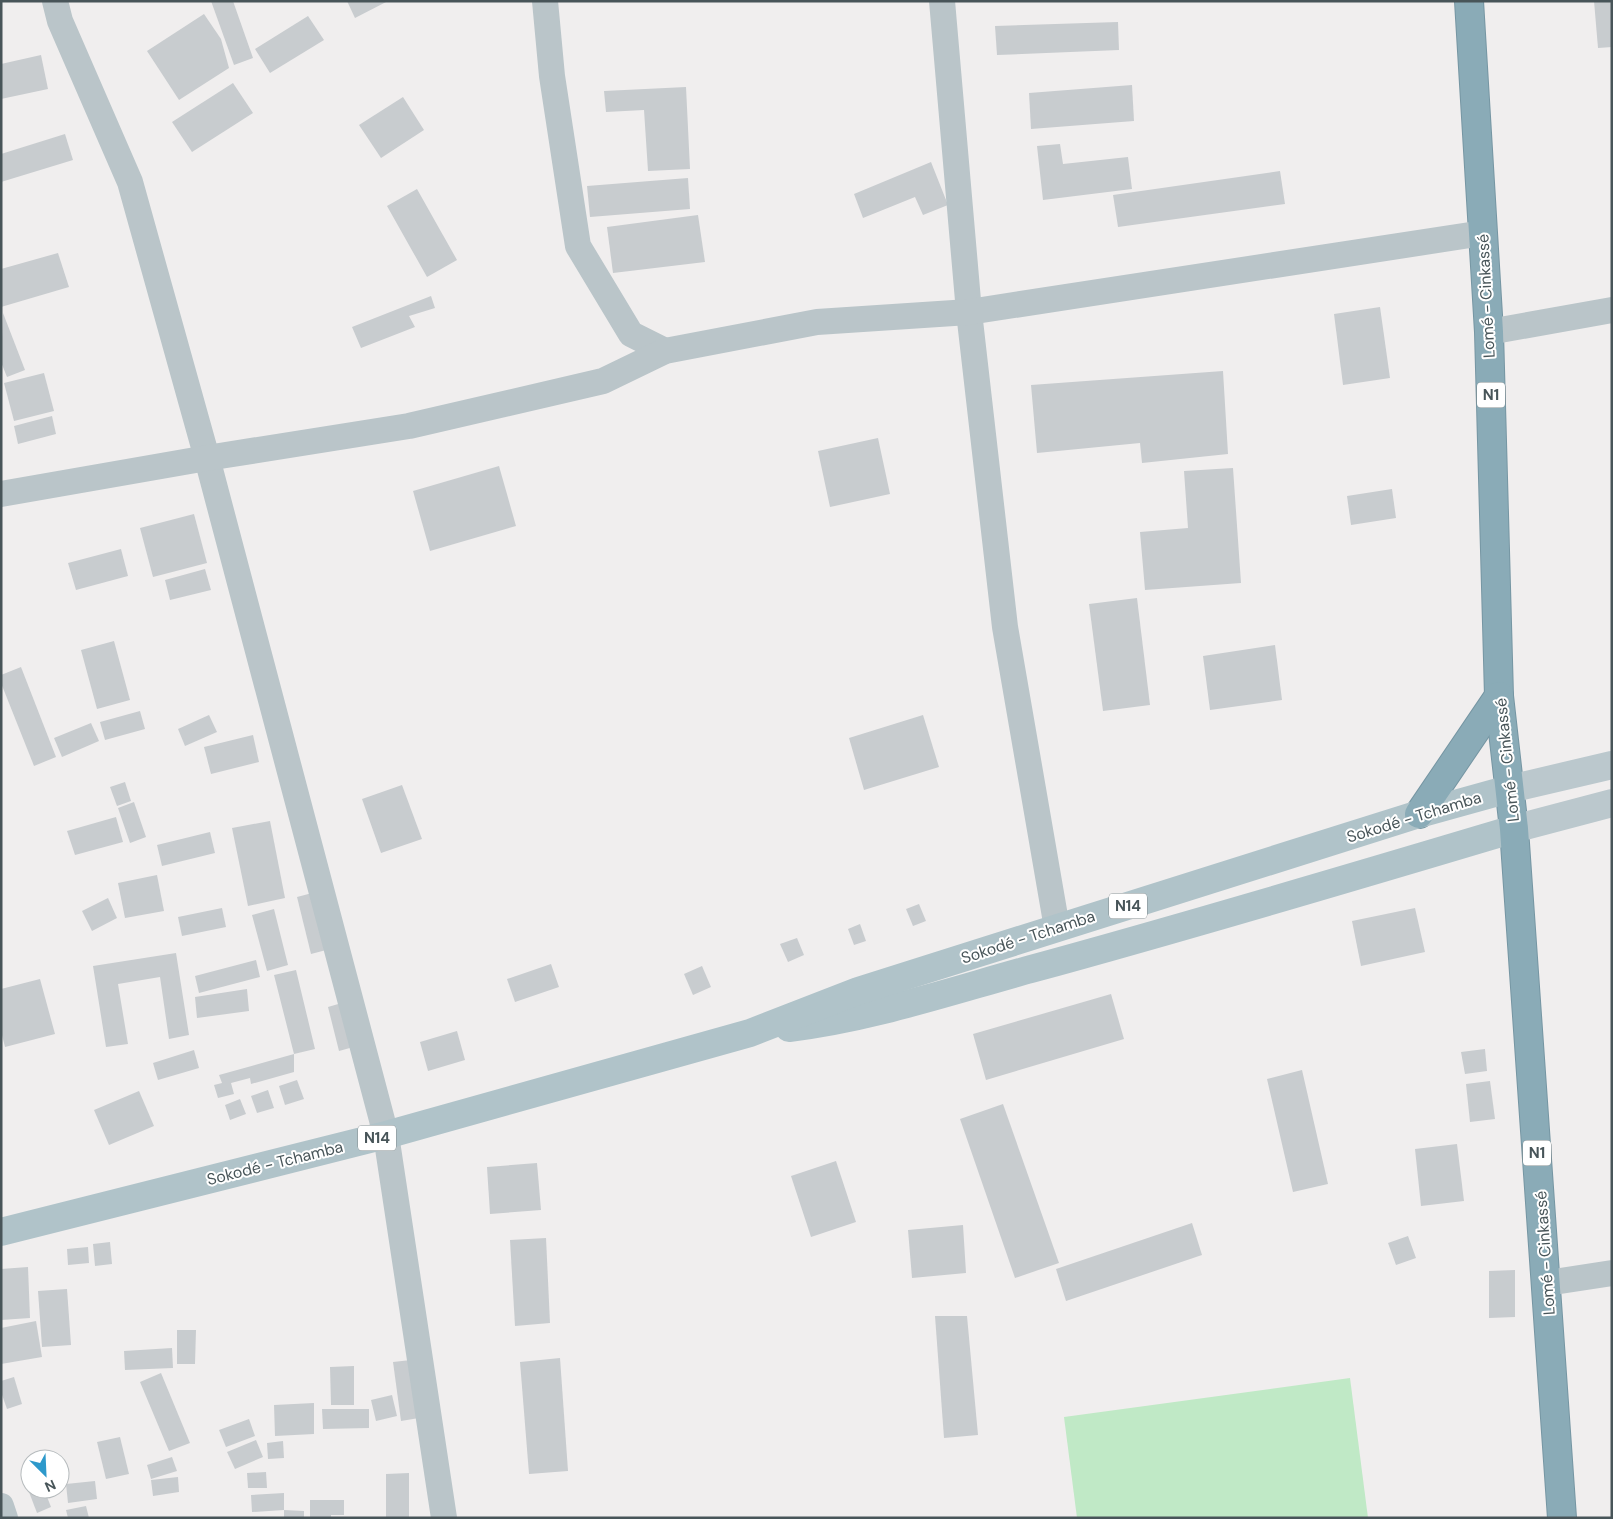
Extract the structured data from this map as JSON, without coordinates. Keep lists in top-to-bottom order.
{
  "streets": {
    "highway": ["Lomé - Cinkassé", "N1"],
    "main road": ["Sokodé - Tchamba", "N14"]
  },
  "crossings": [
    ["Lomé - Cinkassé", "Sokodé - Tchamba"]
  ],
  "north": "bottom right"
}
